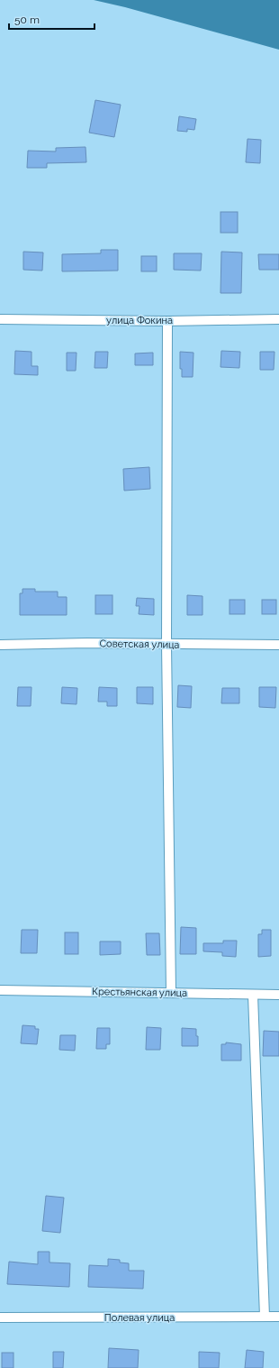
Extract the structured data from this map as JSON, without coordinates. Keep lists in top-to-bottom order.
{
  "streets": {
    "street": [
      "улица Фокина",
      "Советская улица",
      "Крестьянская улица",
      "Полевая улица"
    ]
  },
  "scale_bar": "50 m"
}
